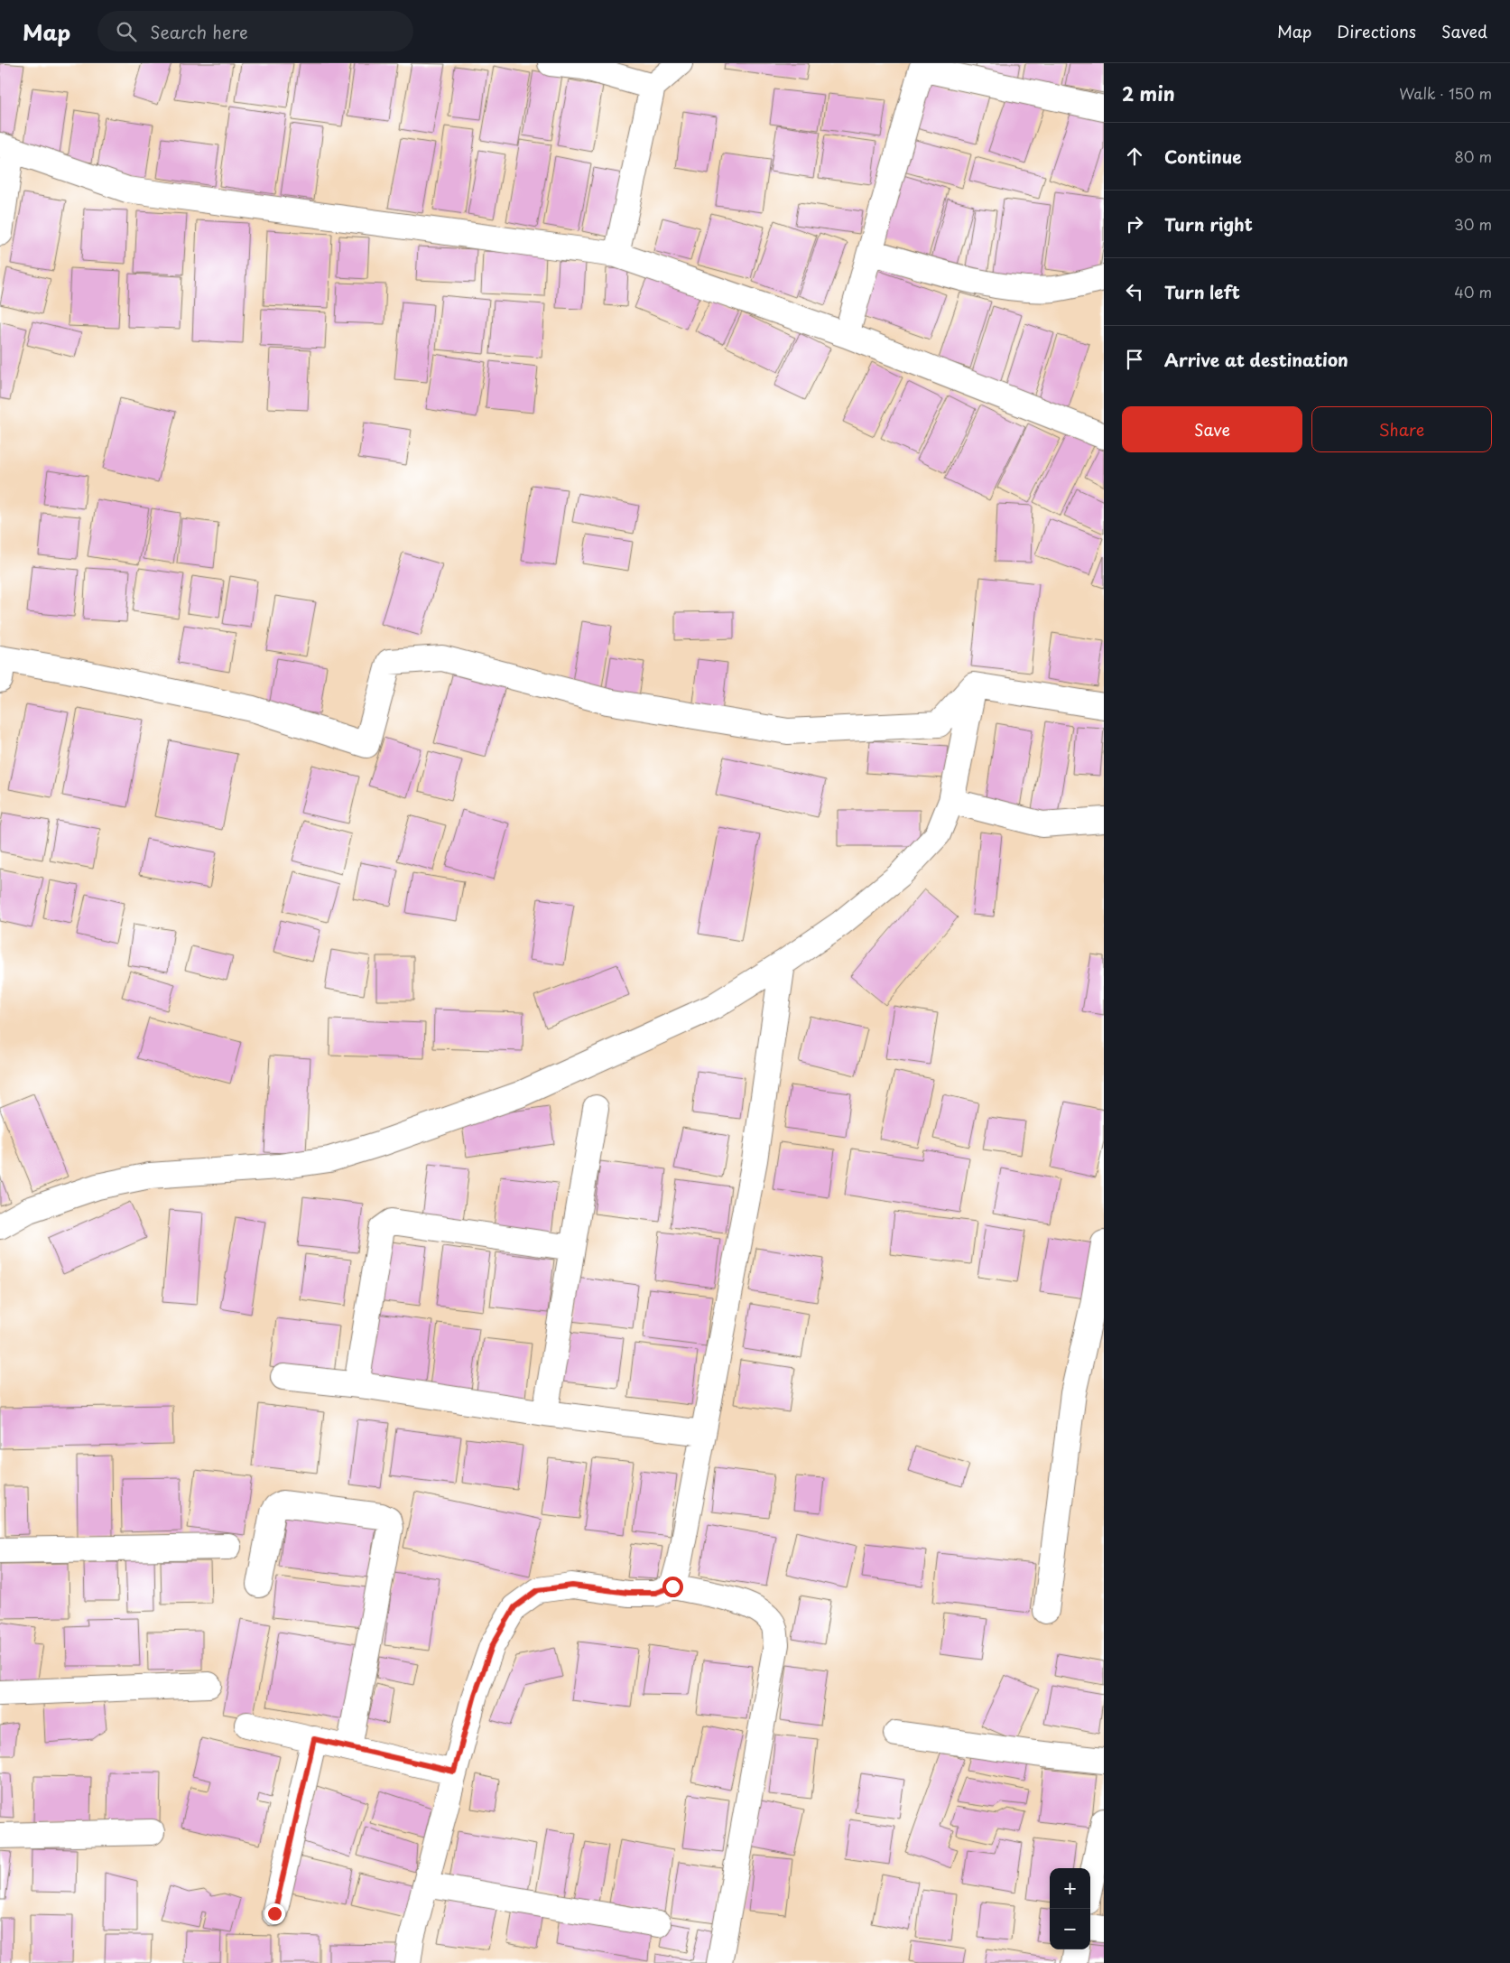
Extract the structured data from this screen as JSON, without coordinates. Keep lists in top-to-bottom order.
{
  "page": {
    "header": "Map",
    "search": "Search here",
    "nav": ["Map", "Directions", "Saved"],
    "heading": ["2 min", "Walk · 150 m"],
    "list": [
      ["Continue", "80 m"],
      ["Turn right", "30 m"],
      ["Turn left", "40 m"],
      "Arrive at destination"
    ],
    "buttons": ["Save", "Share"],
    "map_buttons": ["+", "−"]
  }
}
